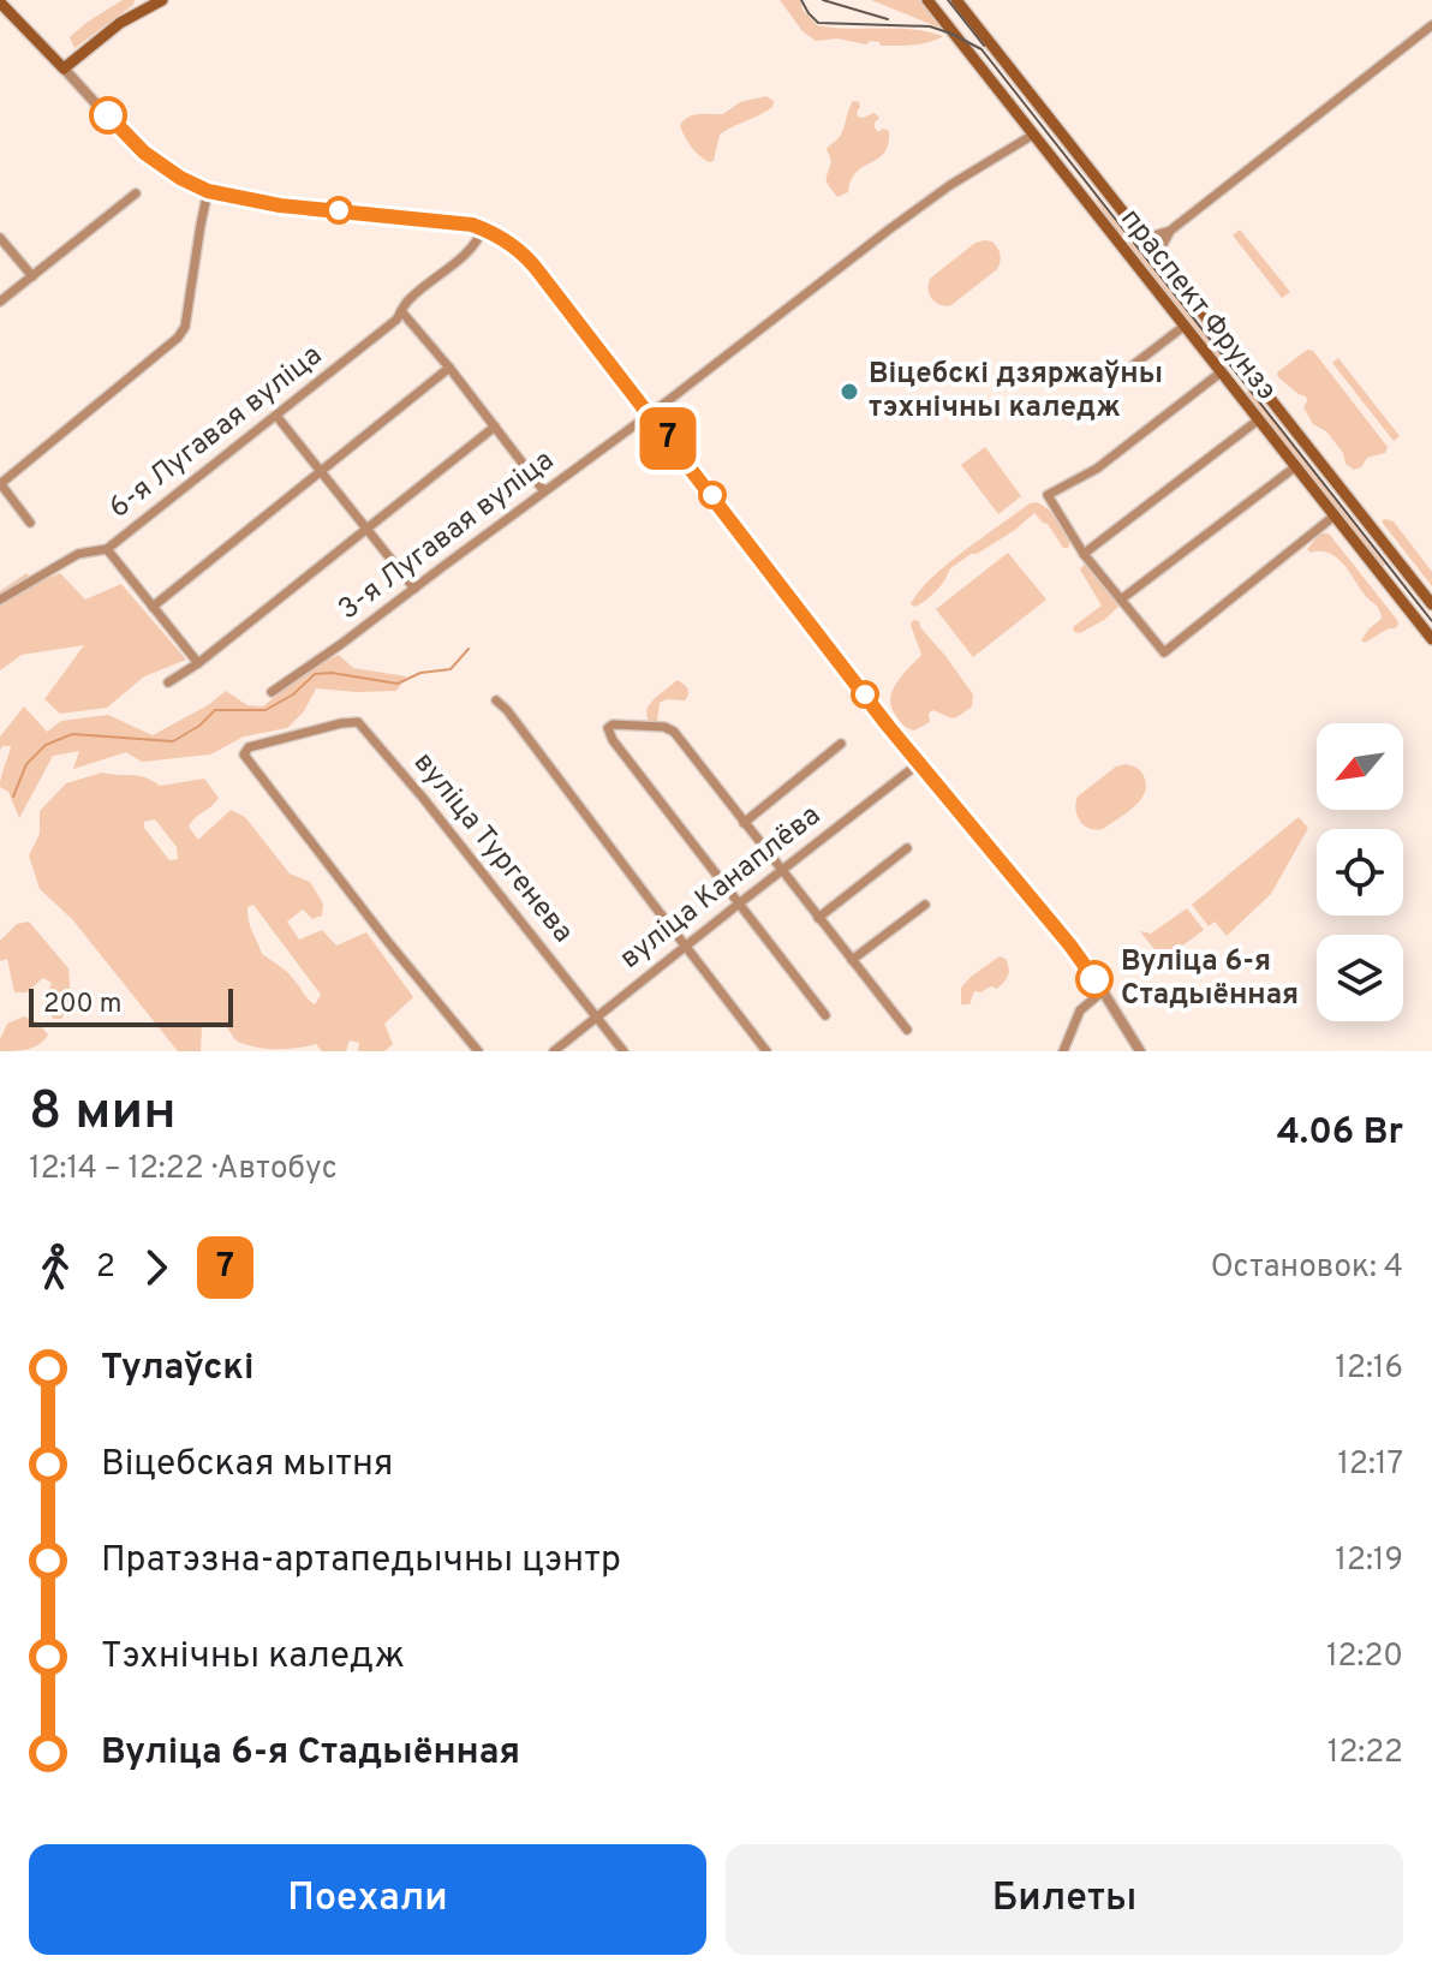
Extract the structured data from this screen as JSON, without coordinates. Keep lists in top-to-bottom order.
{
  "streets": {
    "main road": ["праспект Фрунзэ"],
    "street": [
      "6-я Лугавая вуліца",
      "3-я Лугавая вуліца",
      "вуліца Тургенева",
      "вуліца Канаплёва"
    ]
  },
  "crossings": [
    ["праспект Фрунзэ", "3-я Лугавая вуліца"],
    ["вуліца Тургенева", "вуліца Канаплёва"]
  ],
  "places": ["Віцебскі дзяржаўны тэхнічны каледж", "Вуліца 6-я Стадыённая"],
  "lines": ["bus line 7"],
  "scale_bar": "200 m",
  "north": "bottom left",
  "page": {
    "on_map": "7",
    "scale": "200 m",
    "heading": ["8 мин", "12:14 – 12:22 · Автобус", "4.06 Br"],
    "legs": ["2", "7", "Остановок: 4"],
    "list": [
      {
        "name": "Тулаўскі",
        "value": "12:16"
      },
      {
        "name": "Віцебская мытня",
        "value": "12:17"
      },
      {
        "name": "Пратэзна-артапедычны цэнтр",
        "value": "12:19"
      },
      {
        "name": "Тэхнічны каледж",
        "value": "12:20"
      },
      {
        "name": "Вуліца 6-я Стадыённая",
        "value": "12:22"
      }
    ],
    "buttons": ["Поехали", "Билеты"]
  }
}
